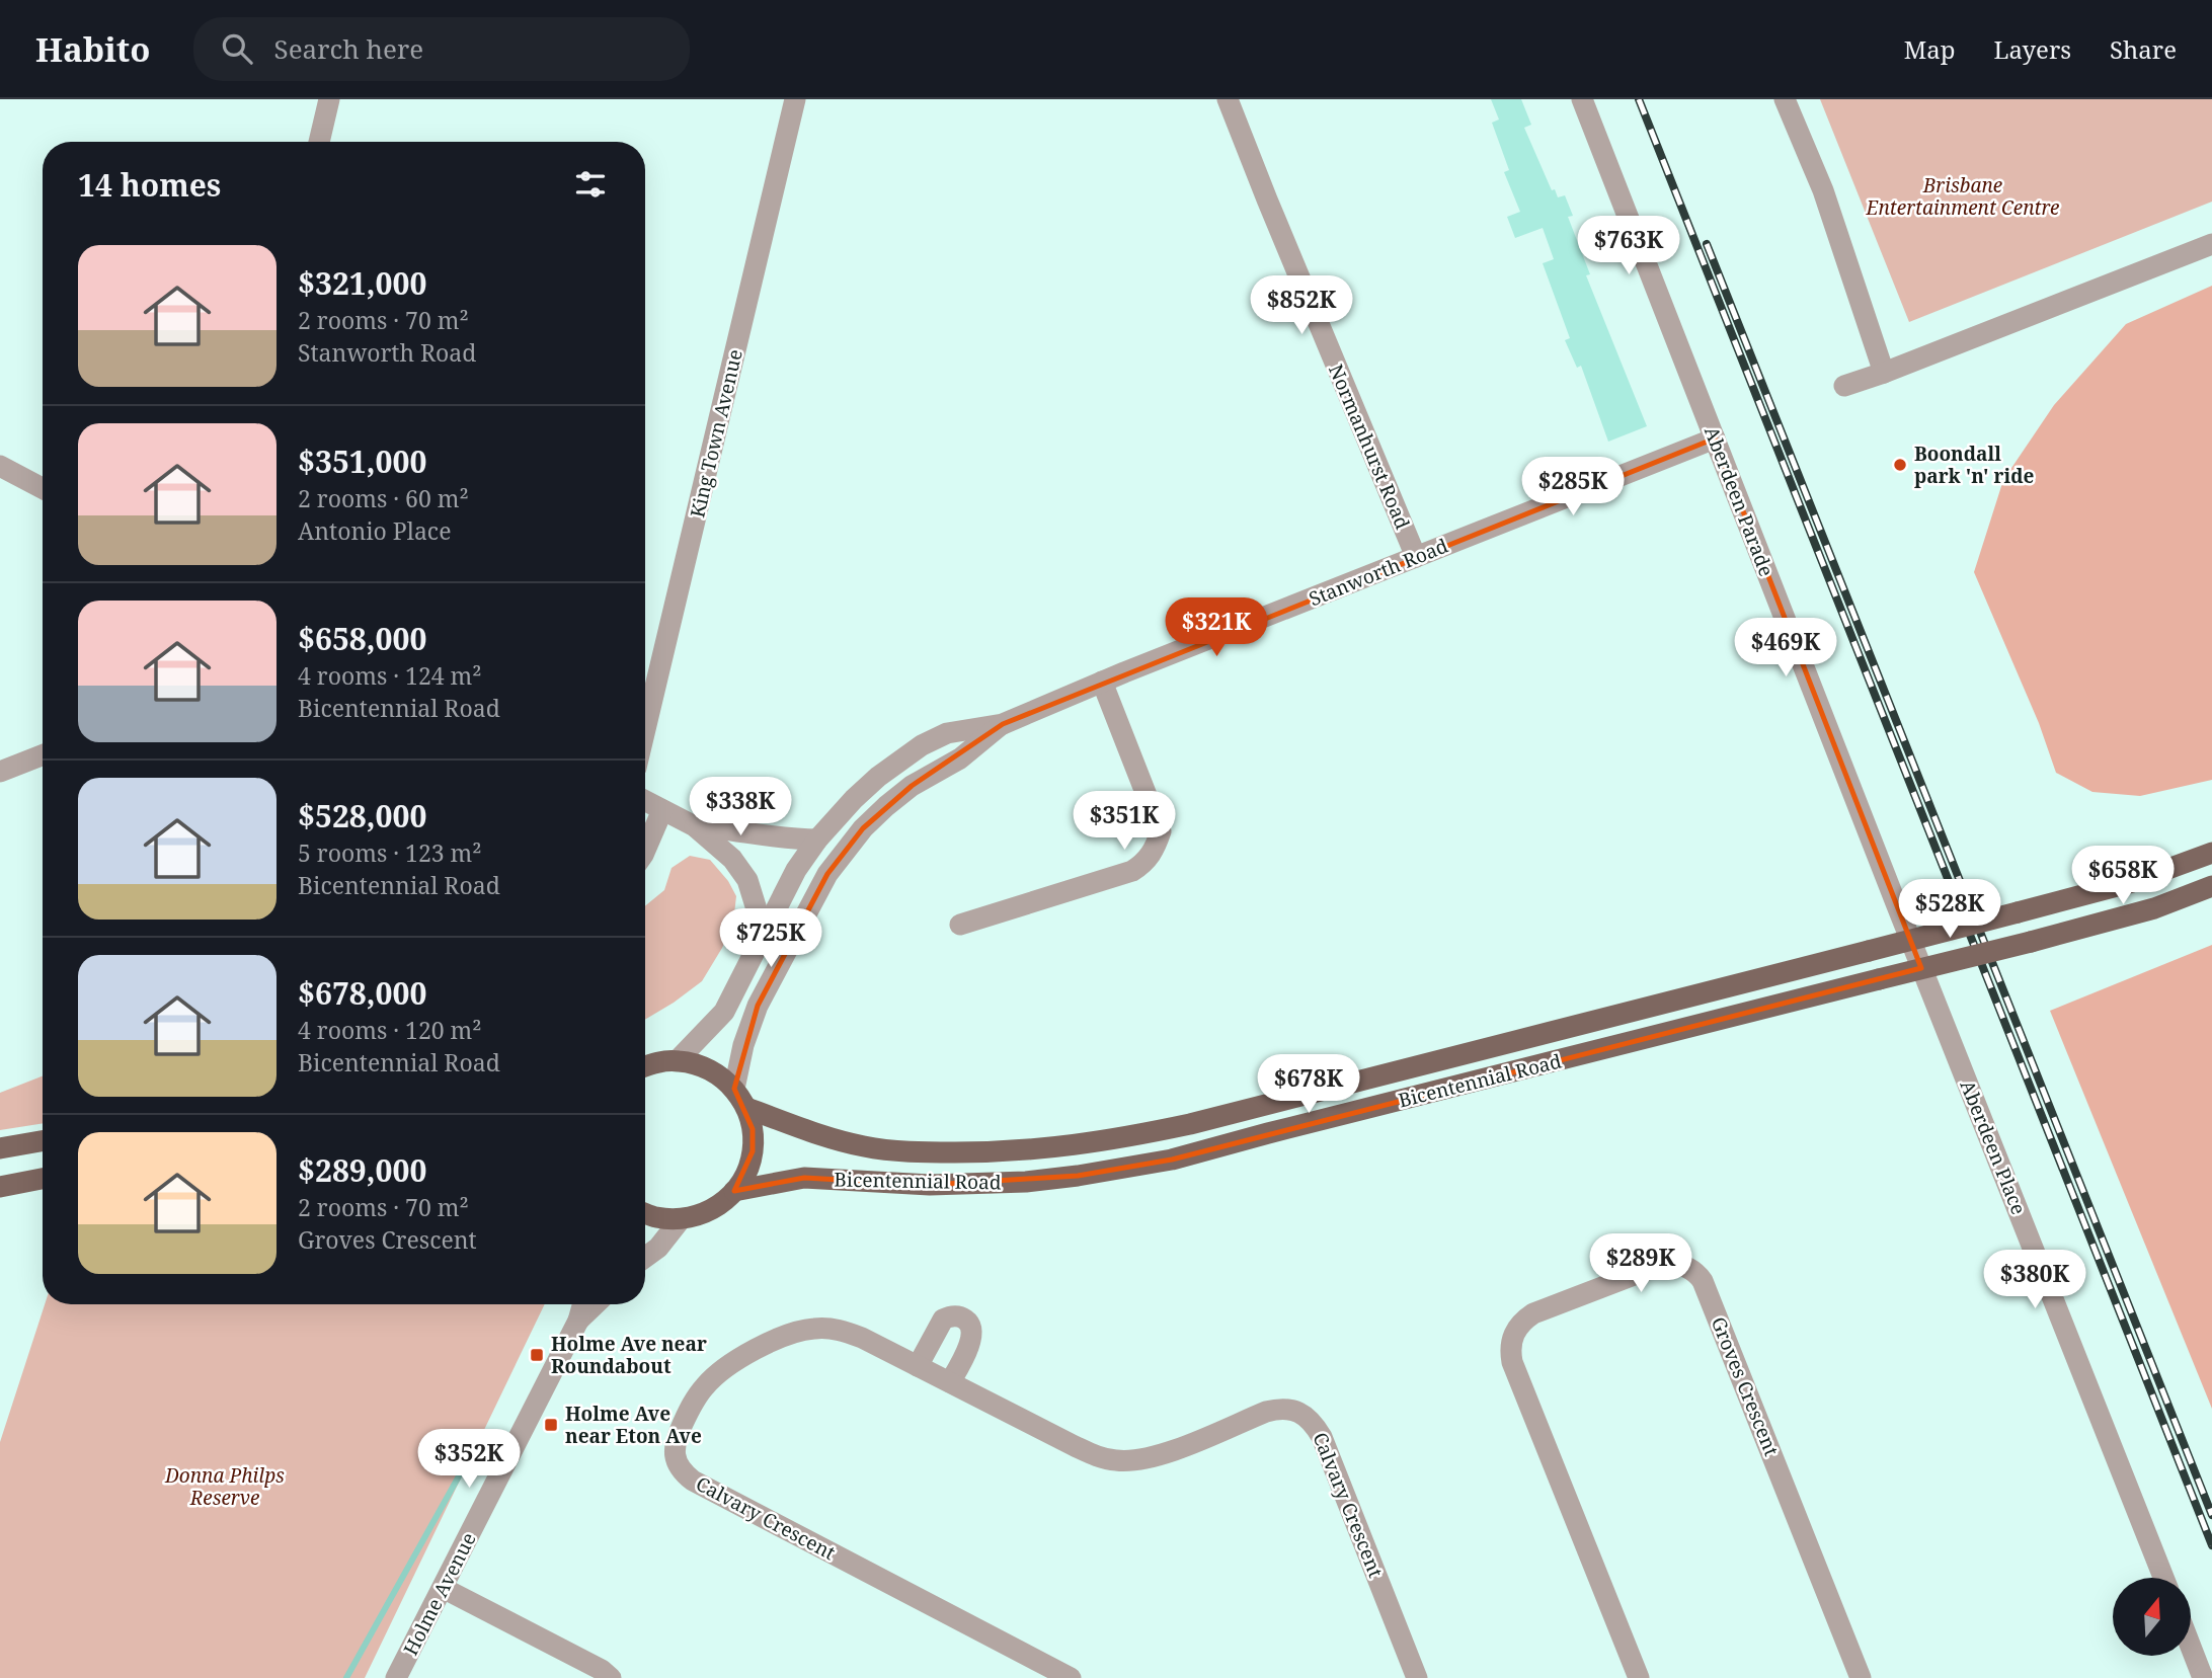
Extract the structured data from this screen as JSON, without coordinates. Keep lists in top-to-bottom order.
{
  "streets": {
    "main road": ["Bicentennial Road"],
    "street": [
      "King Town Avenue",
      "Normanhurst Road",
      "Aberdeen Parade",
      "Stanworth Road",
      "Aberdeen Place",
      "Groves Crescent",
      "Calvary Crescent",
      "Holme Avenue"
    ]
  },
  "crossings": [
    ["Normanhurst Road", "Stanworth Road"],
    ["Aberdeen Parade", "Stanworth Road"],
    ["Aberdeen Parade", "Aberdeen Place"]
  ],
  "parks": ["Brisbane Entertainment Centre", "Donna Philps Reserve"],
  "places": {
    "other": ["Boondall park 'n' ride"],
    "transit": ["Holme Ave near Roundabout", "Holme Ave near Eton Ave"]
  },
  "north": "top",
  "page": {
    "header": "Habito",
    "search": "Search here",
    "nav": ["Map", "Layers", "Share"],
    "heading": "14 homes",
    "price": [
      "$763K",
      "$852K",
      "$285K",
      "$321K",
      "$469K",
      "$338K",
      "$351K",
      "$658K",
      "$528K",
      "$725K",
      "$678K",
      "$289K",
      "$380K",
      "$352K"
    ],
    "list": [
      {
        "name": "$321,000",
        "note": "2 rooms · 70 m² · Stanworth Road"
      },
      {
        "name": "$351,000",
        "note": "2 rooms · 60 m² · Antonio Place"
      },
      {
        "name": "$658,000",
        "note": "4 rooms · 124 m² · Bicentennial Road"
      },
      {
        "name": "$528,000",
        "note": "5 rooms · 123 m² · Bicentennial Road"
      },
      {
        "name": "$678,000",
        "note": "4 rooms · 120 m² · Bicentennial Road"
      },
      {
        "name": "$289,000",
        "note": "2 rooms · 70 m² · Groves Crescent"
      }
    ]
  }
}
